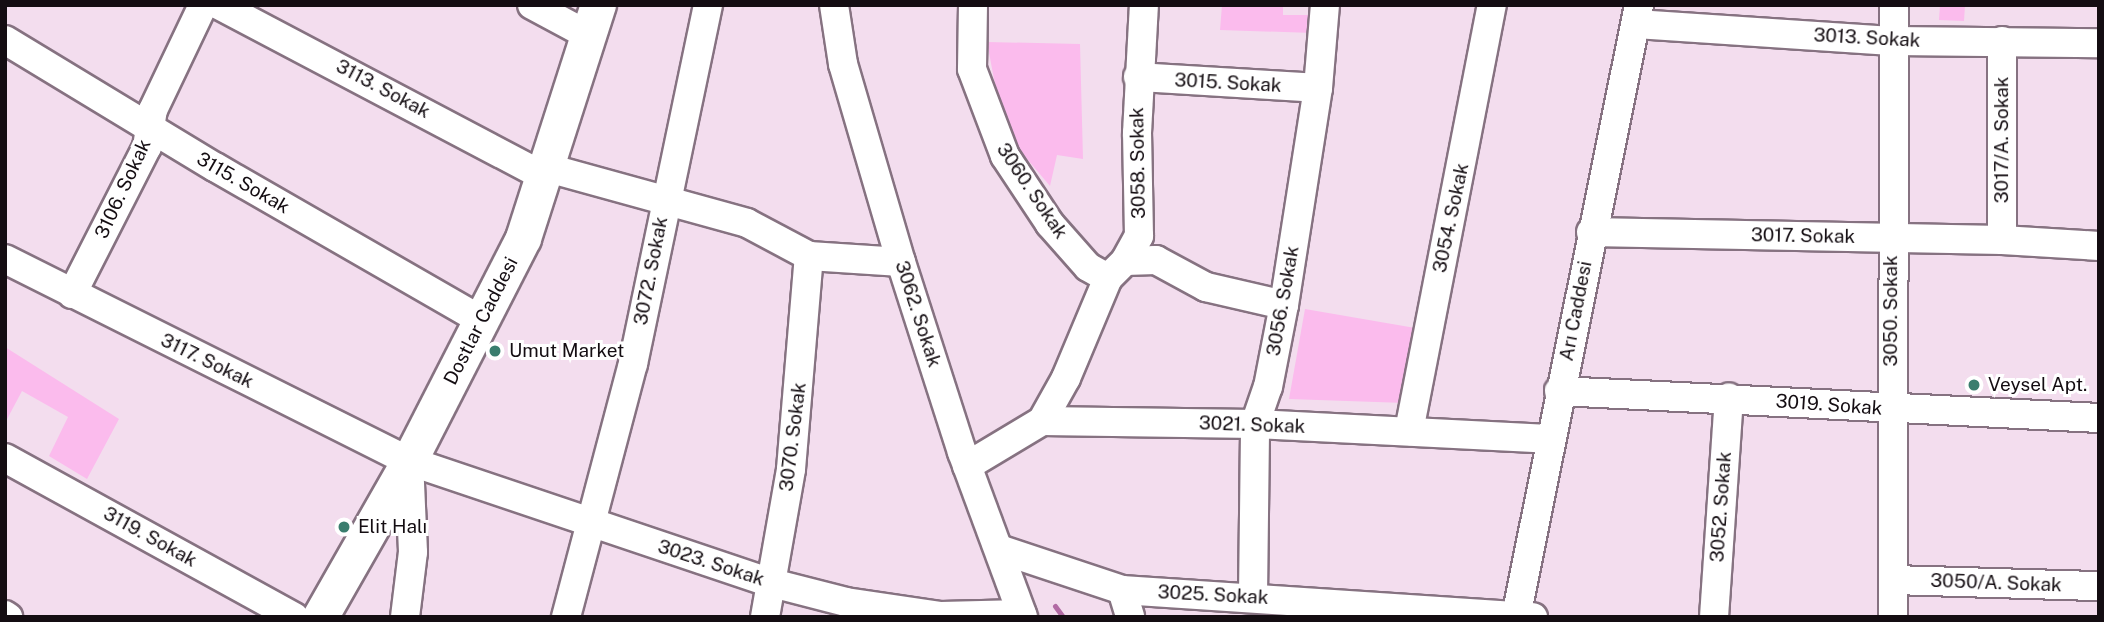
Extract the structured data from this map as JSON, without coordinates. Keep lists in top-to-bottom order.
{
  "streets": {
    "main road": ["Dostlar Caddesi"],
    "street": [
      "3013. Sokak",
      "3015. Sokak",
      "3113. Sokak",
      "3017/A. Sokak",
      "3058. Sokak",
      "3115. Sokak",
      "3106. Sokak",
      "3060. Sokak",
      "3054. Sokak",
      "3017. Sokak",
      "3072. Sokak",
      "3056. Sokak",
      "Arı Caddesi",
      "3050. Sokak",
      "3062. Sokak",
      "3117. Sokak",
      "3019. Sokak",
      "3021. Sokak",
      "3070. Sokak",
      "3052. Sokak",
      "3119. Sokak",
      "3023. Sokak",
      "3050/A. Sokak",
      "3025. Sokak"
    ]
  },
  "crossings": [
    ["3013. Sokak", "3017/A. Sokak"],
    ["3013. Sokak", "Arı Caddesi"],
    ["3013. Sokak", "3050. Sokak"],
    ["3015. Sokak", "3058. Sokak"],
    ["3015. Sokak", "3056. Sokak"],
    ["3113. Sokak", "3072. Sokak"],
    ["3113. Sokak", "Dostlar Caddesi"],
    ["3113. Sokak", "3070. Sokak"],
    ["3017/A. Sokak", "3017. Sokak"],
    ["3058. Sokak", "3060. Sokak"],
    ["3058. Sokak", "3021. Sokak"],
    ["3115. Sokak", "3106. Sokak"],
    ["3115. Sokak", "Dostlar Caddesi"],
    ["3106. Sokak", "3117. Sokak"],
    ["3054. Sokak", "3021. Sokak"],
    ["3017. Sokak", "Arı Caddesi"],
    ["3017. Sokak", "3050. Sokak"],
    ["3072. Sokak", "3023. Sokak"],
    ["3056. Sokak", "3021. Sokak"],
    ["3056. Sokak", "3025. Sokak"],
    ["Arı Caddesi", "3019. Sokak"],
    ["Arı Caddesi", "3021. Sokak"],
    ["Arı Caddesi", "3025. Sokak"],
    ["3050. Sokak", "3019. Sokak"],
    ["3050. Sokak", "3050/A. Sokak"],
    ["3062. Sokak", "3023. Sokak"],
    ["3062. Sokak", "3025. Sokak"],
    ["Dostlar Caddesi", "3117. Sokak"],
    ["Dostlar Caddesi", "3023. Sokak"],
    ["3117. Sokak", "3023. Sokak"],
    ["3019. Sokak", "3052. Sokak"],
    ["3070. Sokak", "3023. Sokak"]
  ],
  "places": ["Umut Market", "Veysel Apt.", "Elit Halı"]
}
